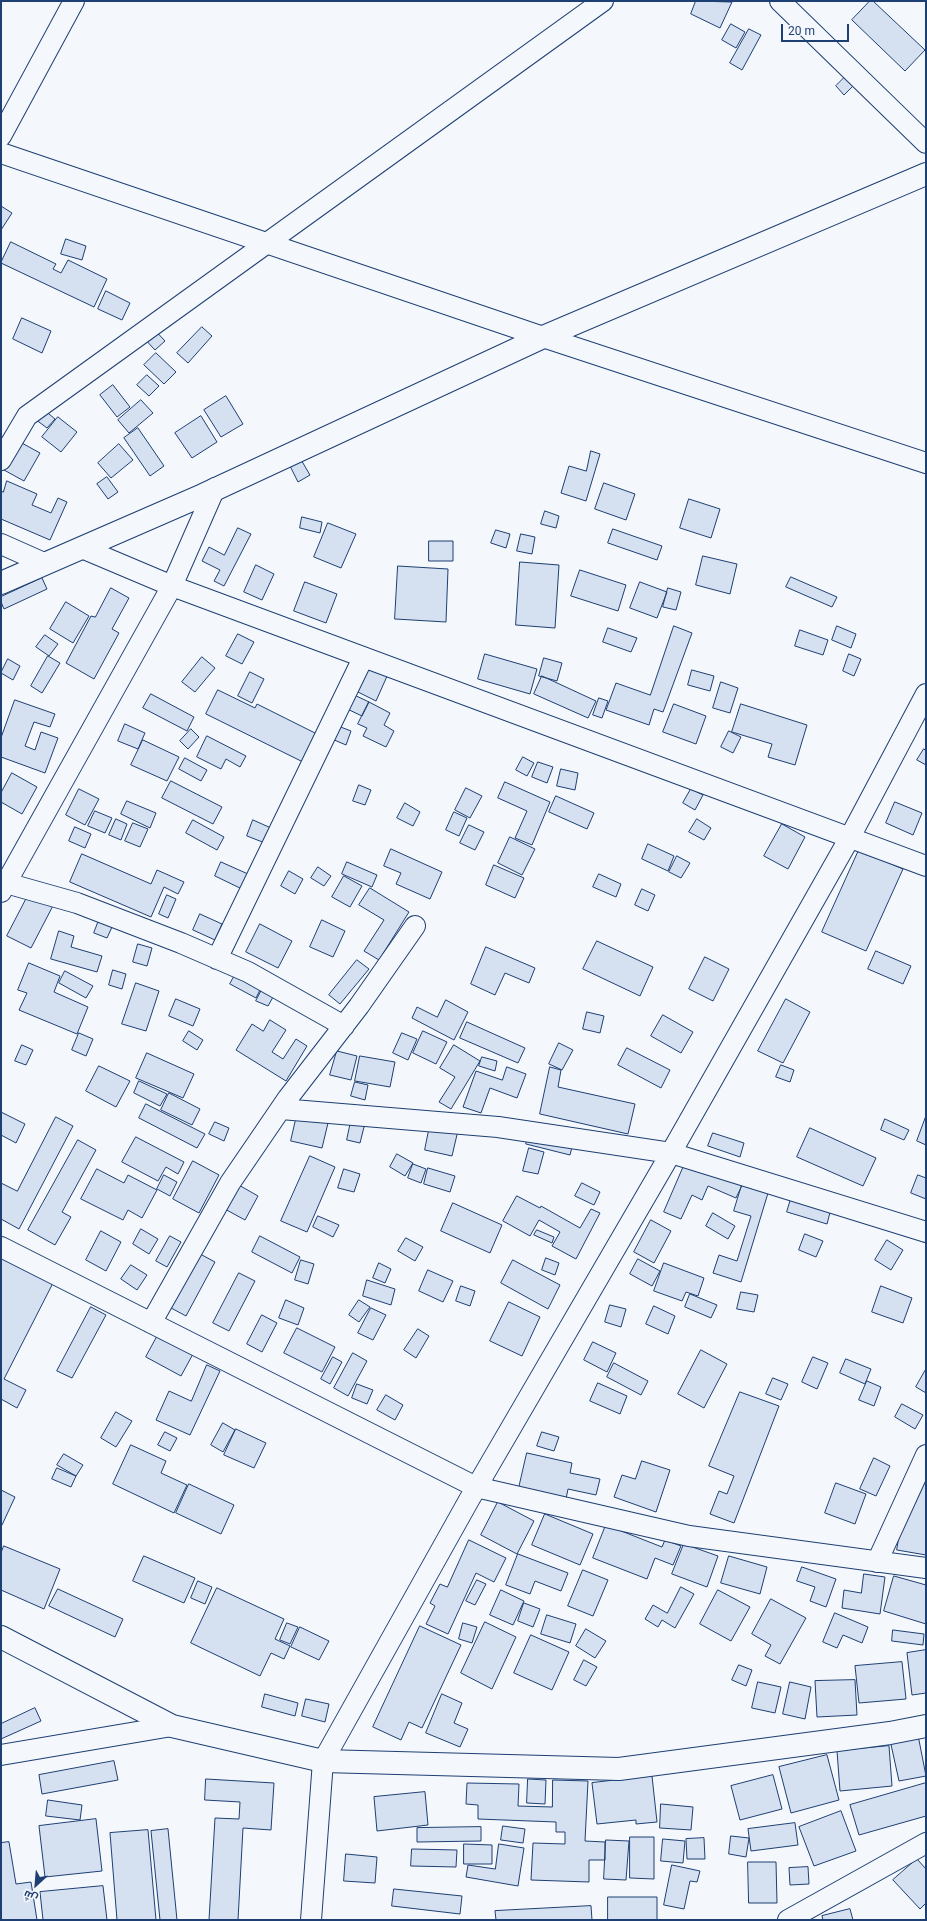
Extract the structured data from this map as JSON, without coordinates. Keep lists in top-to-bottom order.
{
  "scale_bar": "20 m",
  "north": "bottom left"
}
